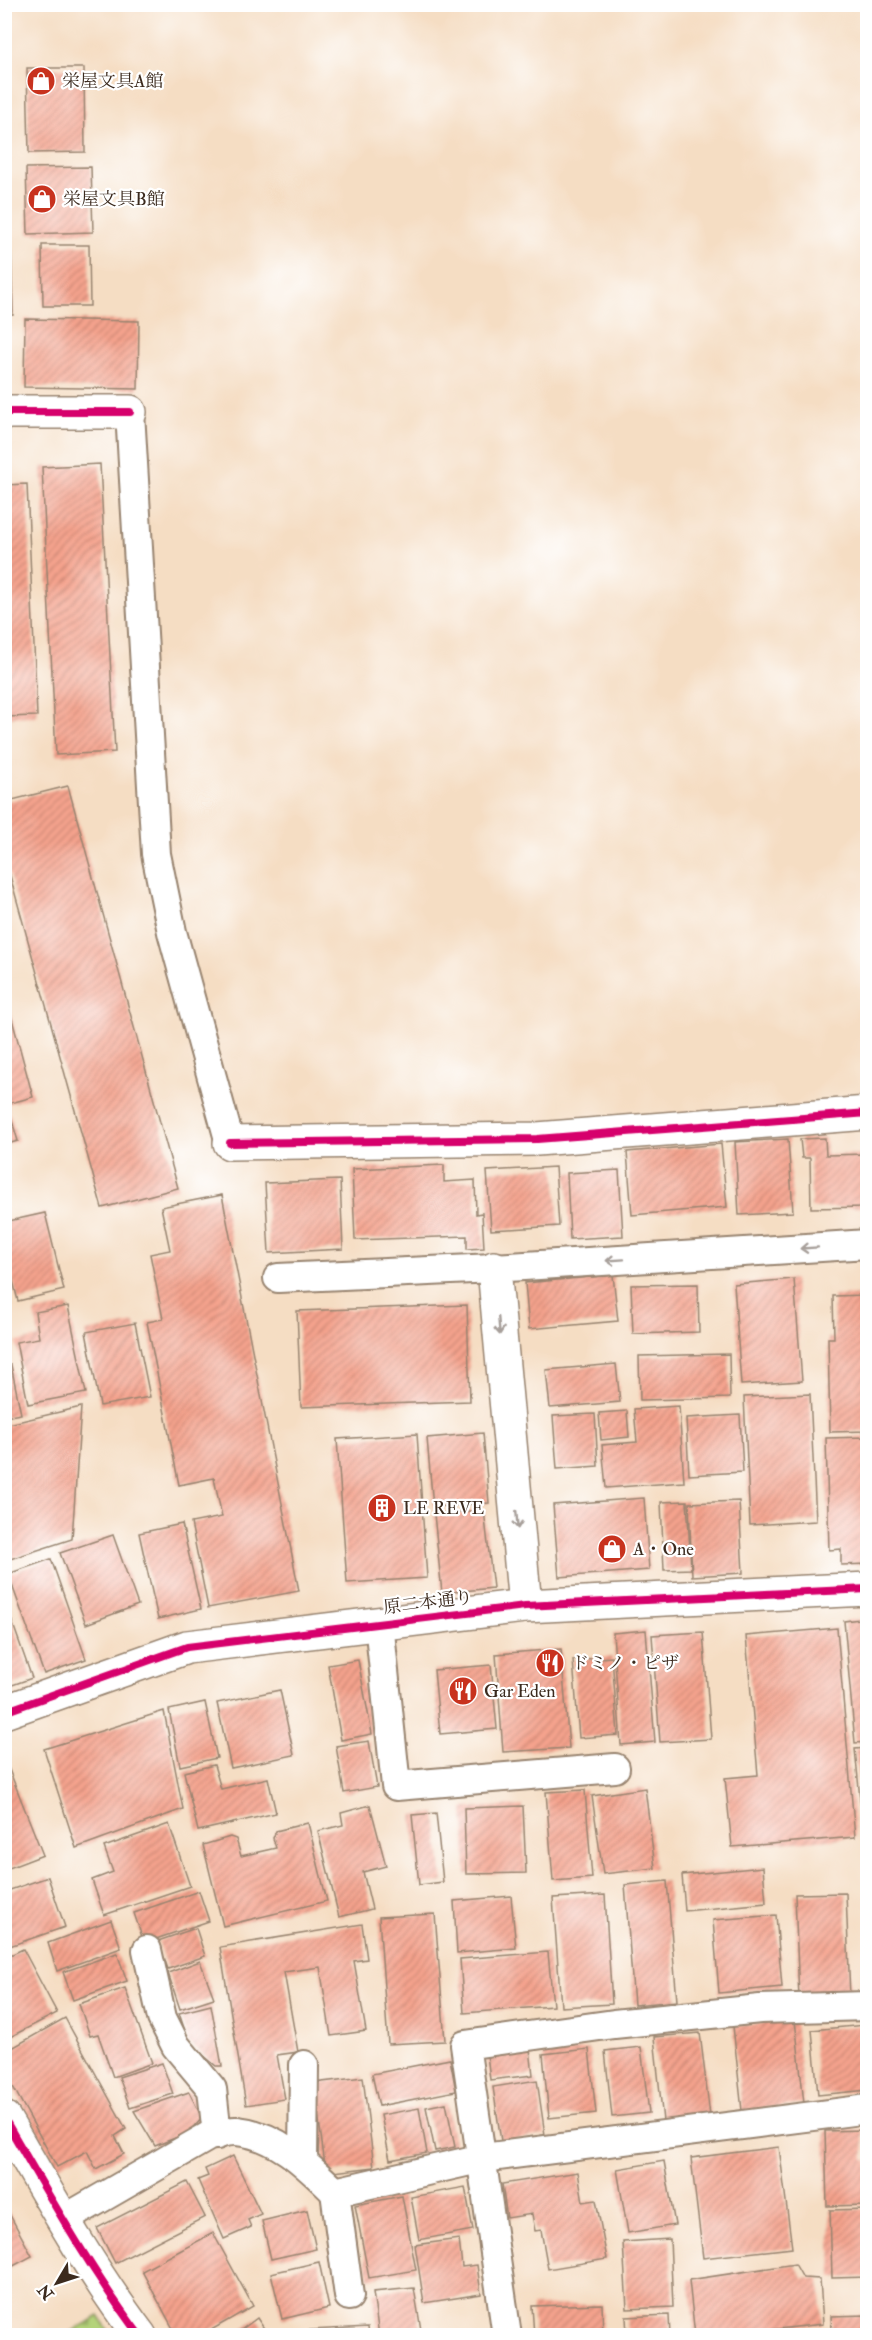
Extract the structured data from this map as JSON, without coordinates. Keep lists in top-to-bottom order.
{
  "streets": {
    "street": ["原二本通り"]
  },
  "places": {
    "shop": ["栄屋文具A館", "栄屋文具B館", "A・One"],
    "building": ["LE REVE"],
    "restaurant": ["ドミノ・ピザ", "Gar Eden"]
  },
  "north": "bottom left"
}
